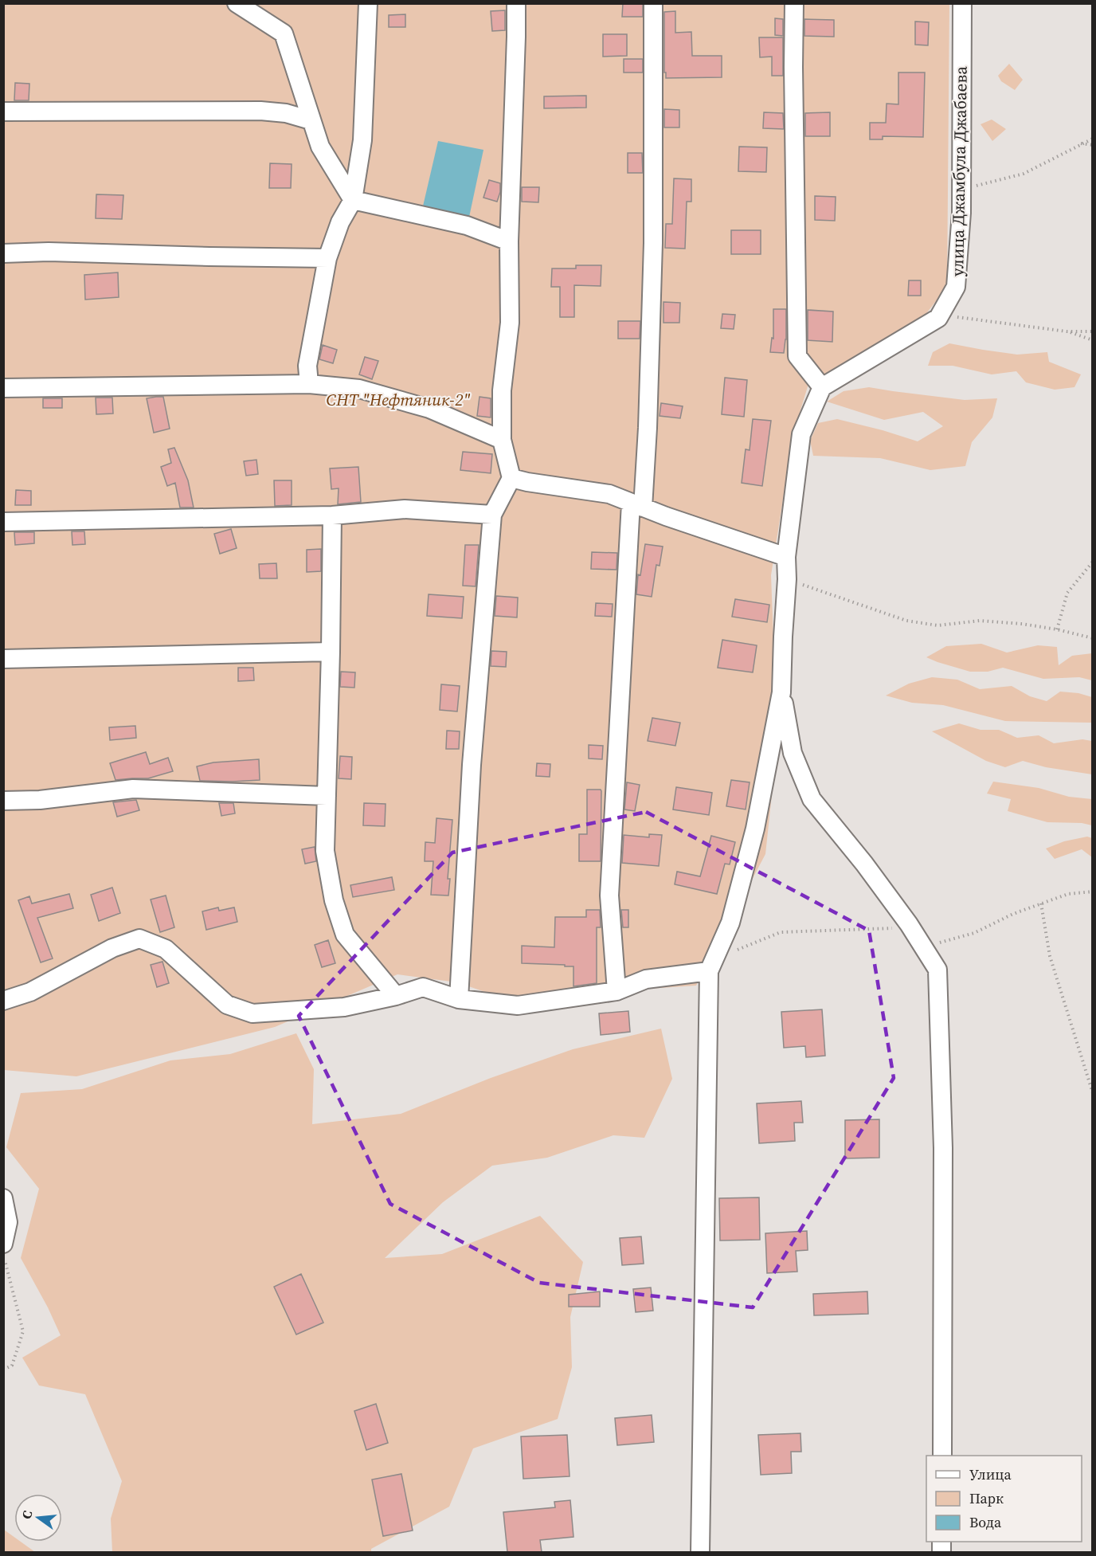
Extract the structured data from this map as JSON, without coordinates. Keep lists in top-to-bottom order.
{
  "streets": {
    "street": ["улица Джамбула Джабаева"]
  },
  "parks": ["СНТ \"Нефтяник-2\""],
  "legend": ["Улица", "Парк", "Вода"],
  "north": "left"
}
